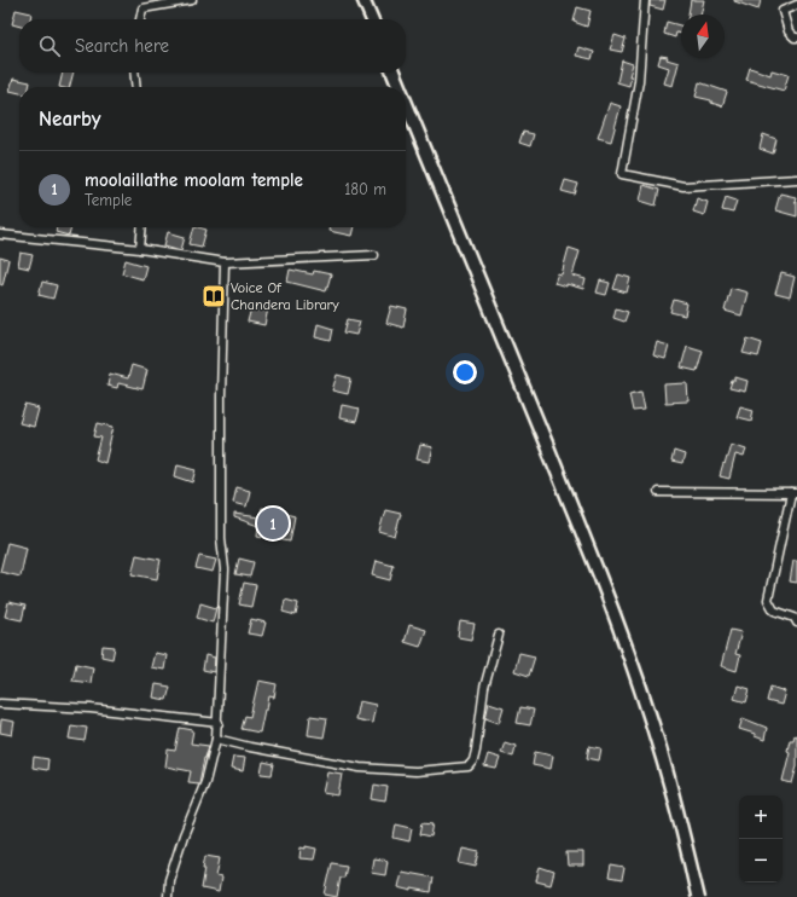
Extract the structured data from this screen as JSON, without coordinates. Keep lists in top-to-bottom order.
{
  "places": {
    "library": ["Voice Of Chandera Library"]
  },
  "north": "top",
  "page": {
    "search": "Search here",
    "heading": "Nearby",
    "list": [
      {
        "mark": "1",
        "name": "moolaillathe moolam temple",
        "note": "Temple",
        "value": "180 m"
      }
    ],
    "pins": "1",
    "map_buttons": ["+", "−"]
  }
}
